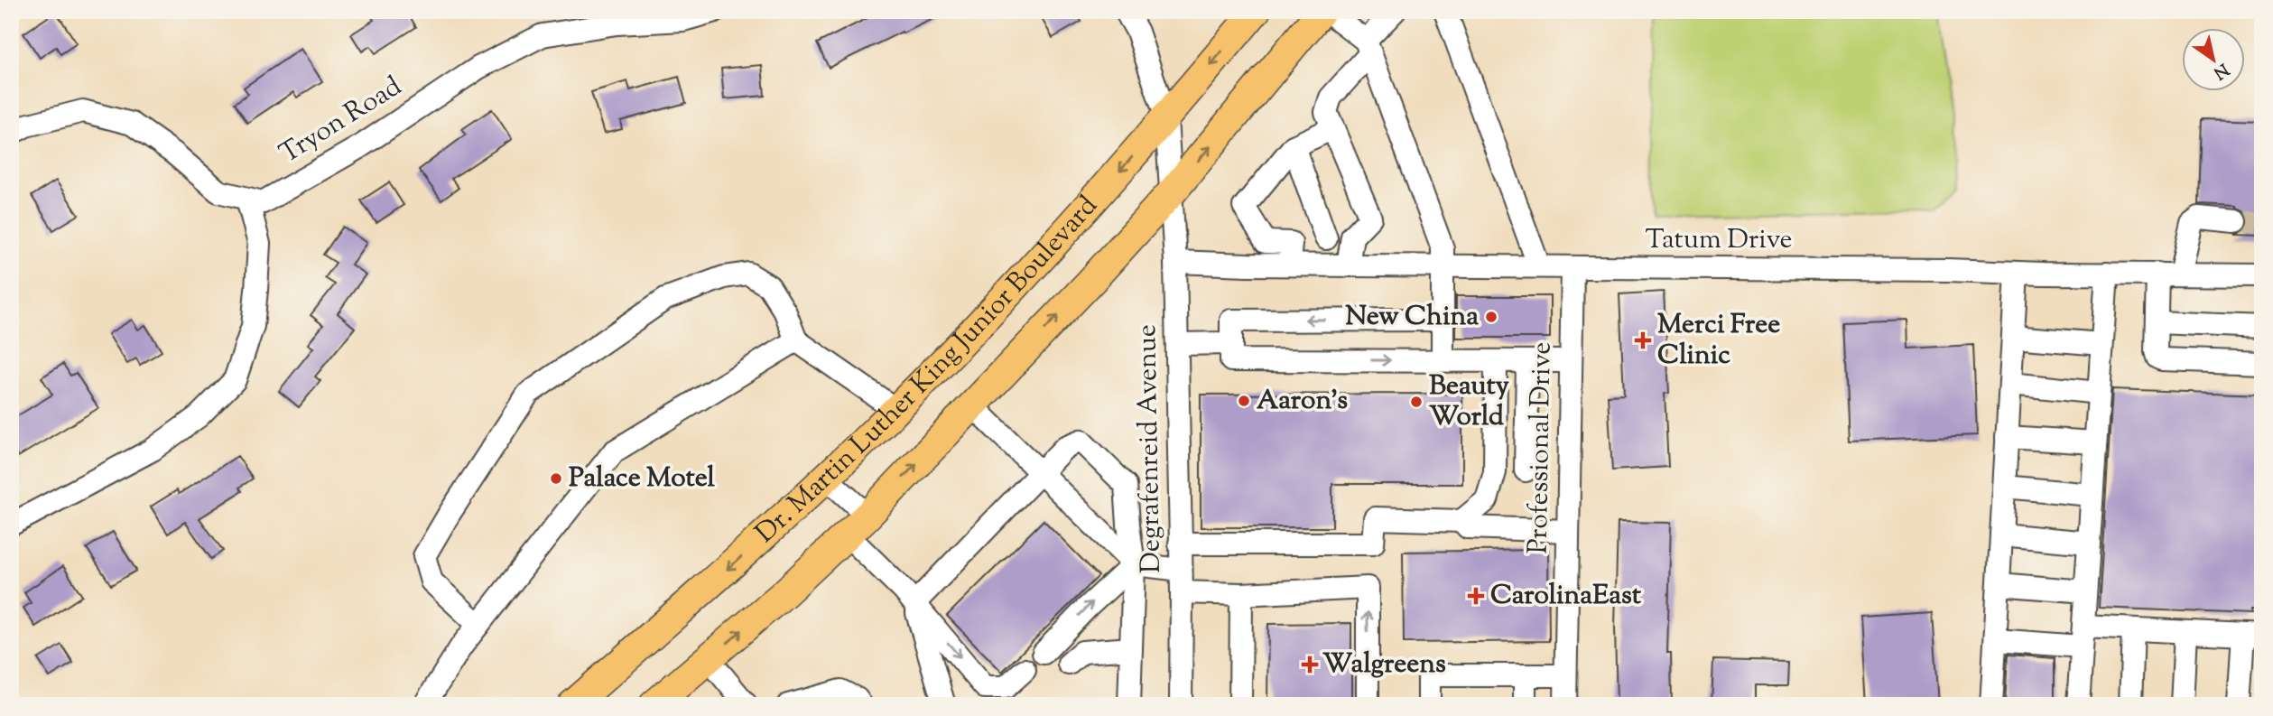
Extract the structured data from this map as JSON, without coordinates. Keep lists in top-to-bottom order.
{
  "streets": {
    "main road": ["Dr. Martin Luther King Junior Boulevard"],
    "street": [
      "Tryon Road",
      "Tatum Drive",
      "Professional Drive",
      "Degrafenreid Avenue"
    ]
  },
  "crossings": [
    ["Tatum Drive", "Professional Drive"],
    ["Tatum Drive", "Degrafenreid Avenue"],
    ["Dr. Martin Luther King Junior Boulevard", "Degrafenreid Avenue"]
  ],
  "places": {
    "other": [
      "New China",
      "Aaron's",
      "Beauty World",
      "Palace Motel"
    ],
    "health": ["Merci Free Clinic", "CarolinaEast", "Walgreens"]
  },
  "north": "bottom right"
}
